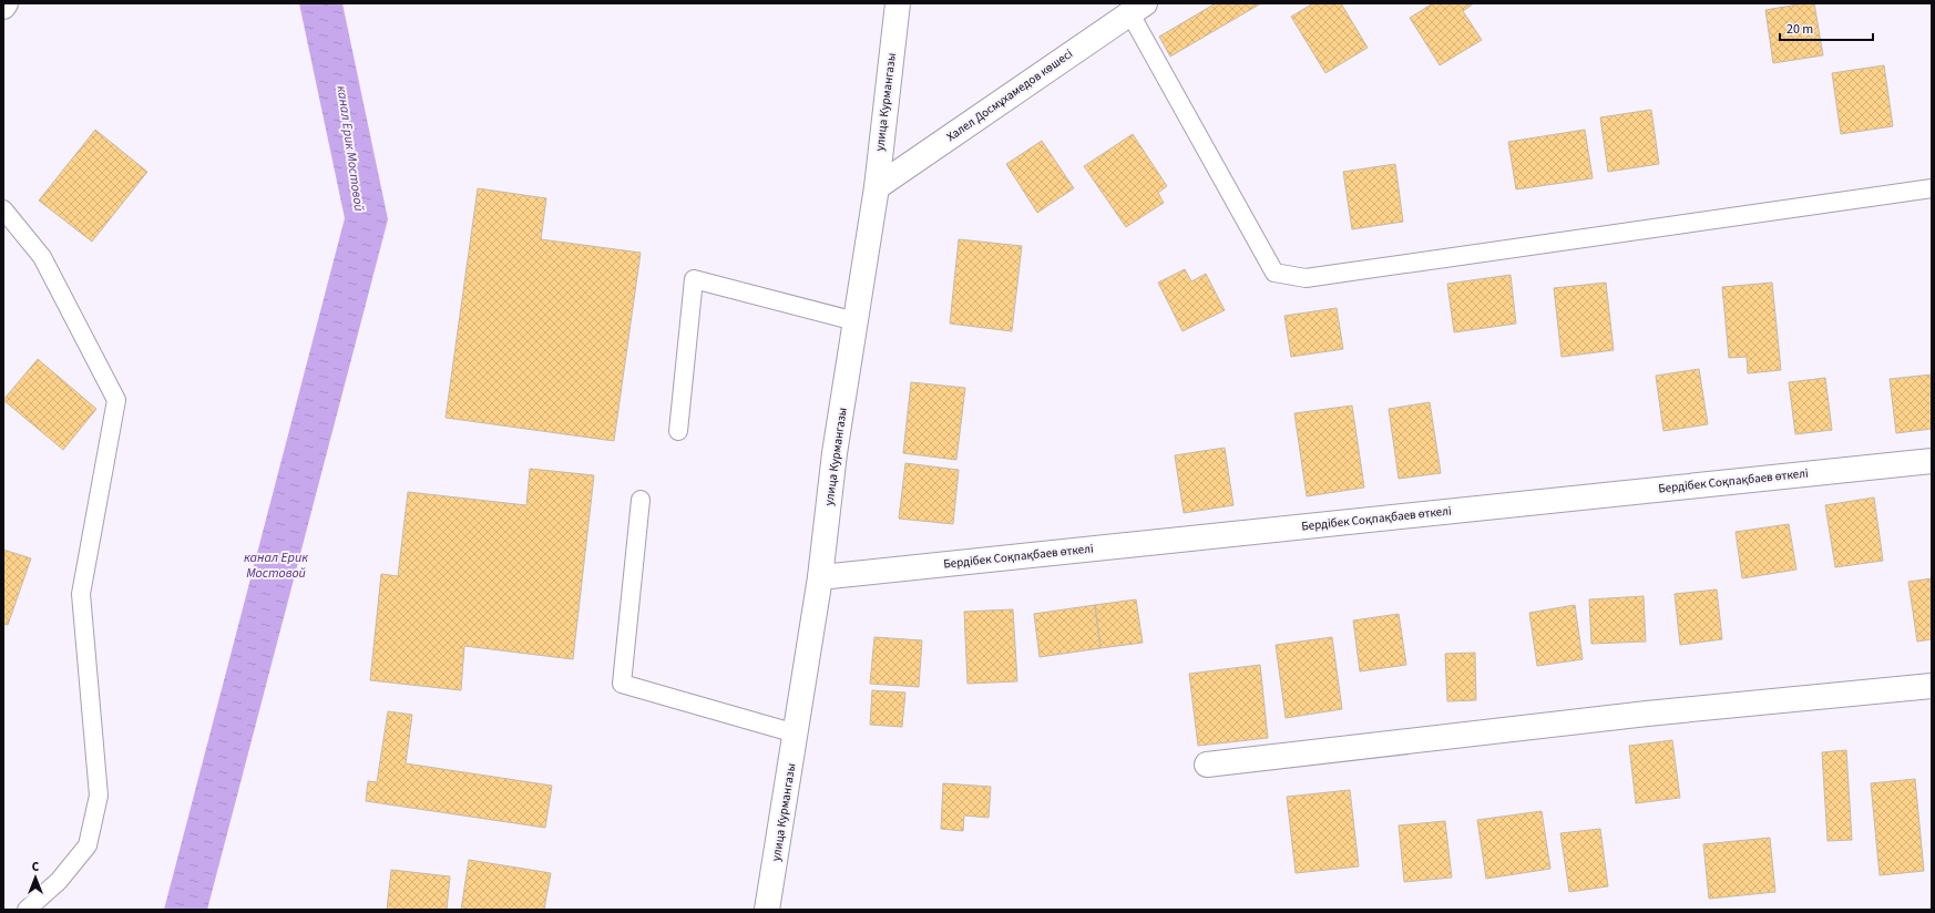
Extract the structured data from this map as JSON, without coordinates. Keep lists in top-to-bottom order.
{
  "streets": {
    "street": ["Халел Досмұхамедов көшесі", "улица Курмангазы", "Бердібек Соқпақбаев өткелі"]
  },
  "crossings": [
    ["Халел Досмұхамедов көшесі", "улица Курмангазы"],
    ["улица Курмангазы", "Бердібек Соқпақбаев өткелі"]
  ],
  "water": ["канал Ерик Мостовой"],
  "scale_bar": "20 m",
  "north": "top"
}
